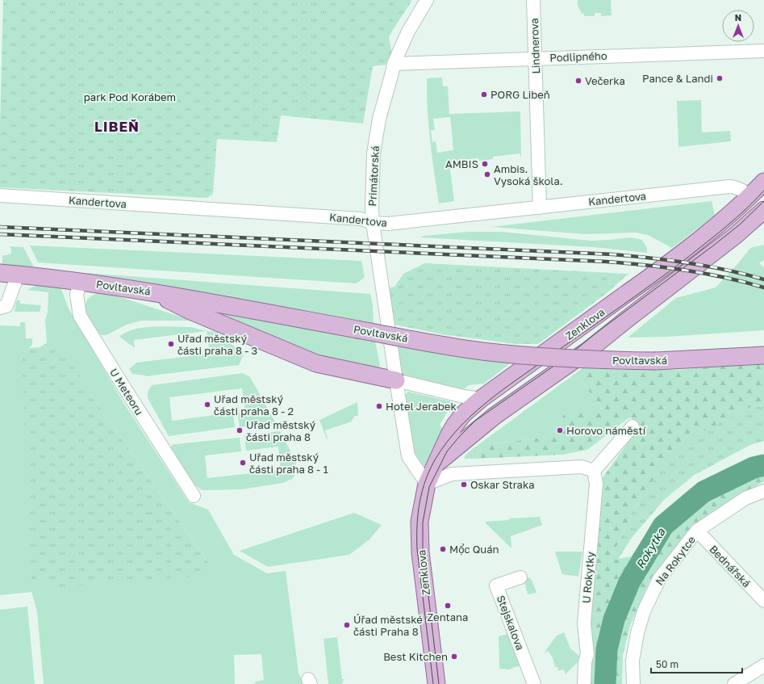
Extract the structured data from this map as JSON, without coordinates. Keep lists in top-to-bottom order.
{
  "streets": {
    "main road": ["Povltavská", "Zenklova"],
    "street": [
      "Lindnerova",
      "Podlipného",
      "Primátorská",
      "Kandertova",
      "U Meteoru",
      "Na Rokytce",
      "Bednářská",
      "U Rokytky",
      "Stejskalova"
    ]
  },
  "crossings": [
    ["Lindnerova", "Podlipného"],
    ["Lindnerova", "Kandertova"],
    ["Podlipného", "Primátorská"],
    ["Primátorská", "Kandertova"],
    ["Primátorská", "Zenklova"],
    ["Kandertova", "Zenklova"],
    ["Povltavská", "U Meteoru"],
    ["Na Rokytce", "Bednářská"]
  ],
  "districts": ["LIBEŇ"],
  "water": ["Rokytka"],
  "parks": ["park Pod Korábem"],
  "places": [
    "Pance & Landi",
    "Večerka",
    "PORG Libeň",
    "AMBIS",
    "Ambis. Vysoká škola.",
    "Uřad městský části praha 8 - 3",
    "Uřad městský části praha 8 - 2",
    "Hotel Jerabek",
    "Uřad městský části praha 8",
    "Horovo náměstí",
    "Uřad městský části praha 8 - 1",
    "Oskar Straka",
    "Mộ̉c Quán",
    "Zentana",
    "Úřad městské části Praha 8",
    "Best Kitchen"
  ],
  "scale_bar": "50 m",
  "north": "top"
}
